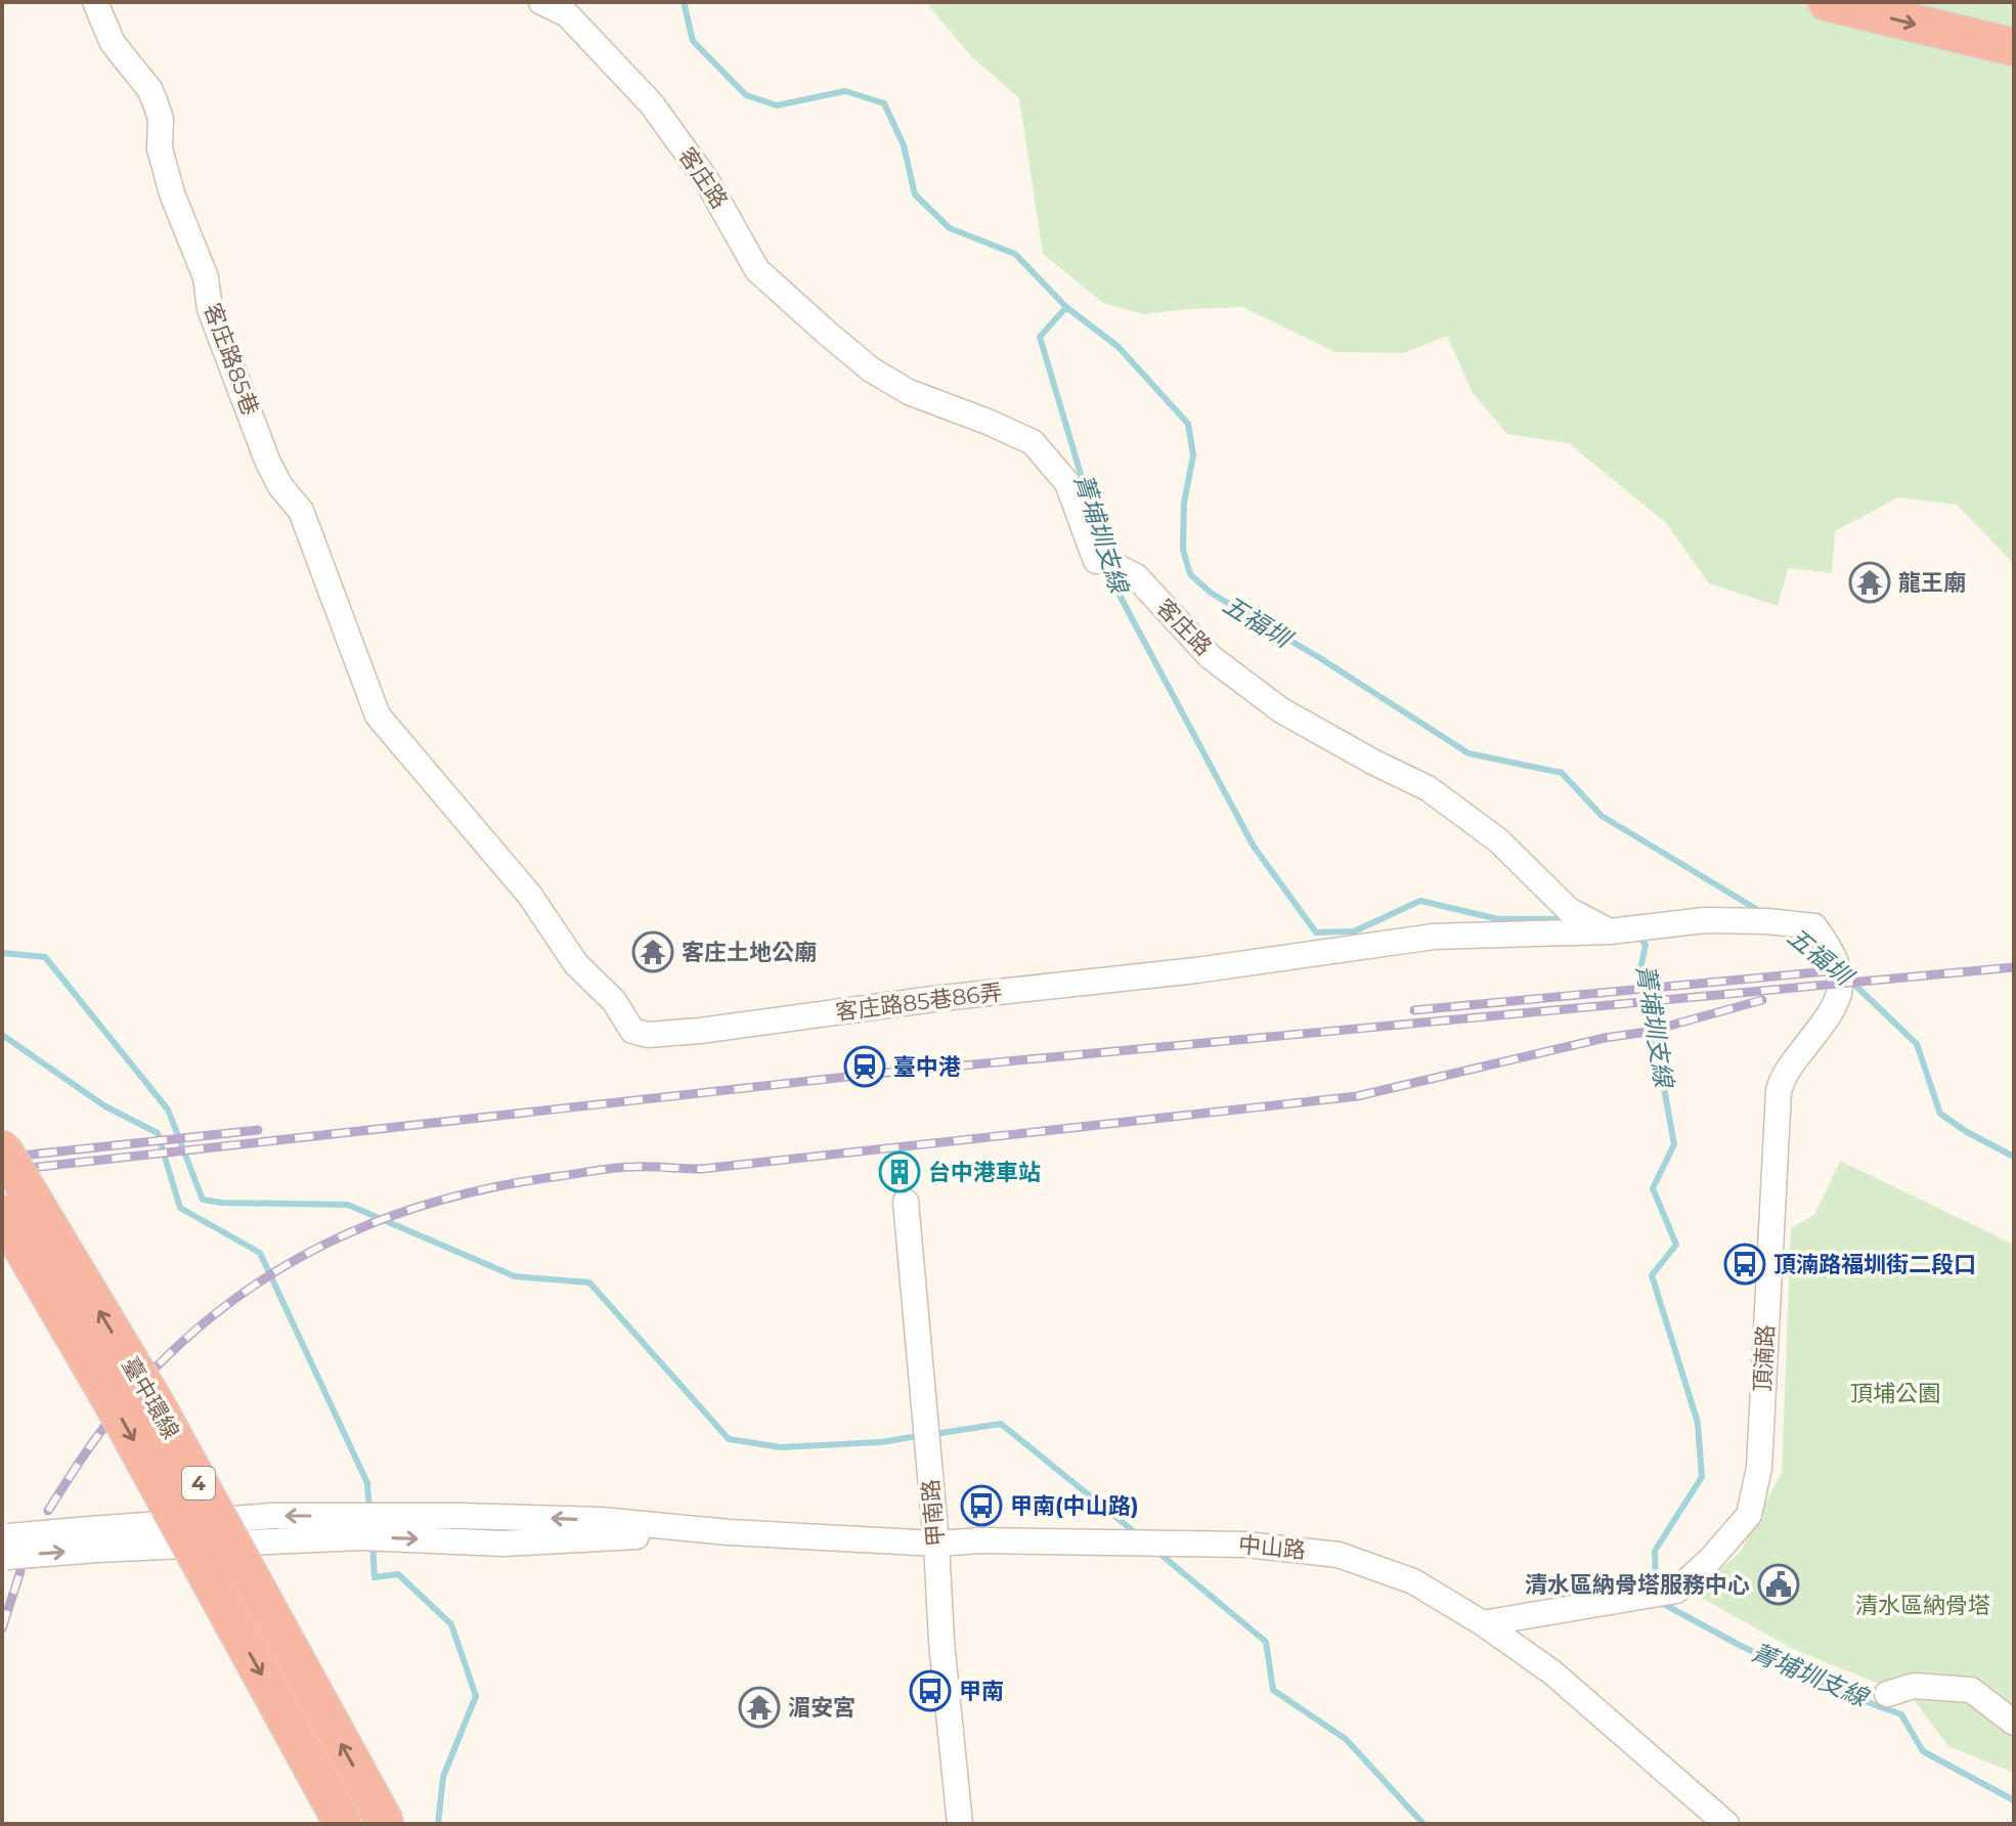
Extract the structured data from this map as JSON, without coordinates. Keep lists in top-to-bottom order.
{
  "streets": {
    "highway": ["臺中環線", "4"],
    "street": [
      "客庄路",
      "客庄路85巷",
      "客庄路85巷86弄",
      "頂湳路",
      "甲南路",
      "中山路"
    ]
  },
  "crossings": [
    ["客庄路", "客庄路85巷86弄"],
    ["客庄路", "頂湳路"],
    ["客庄路85巷", "客庄路85巷86弄"],
    ["客庄路85巷86弄", "頂湳路"],
    ["頂湳路", "中山路"],
    ["甲南路", "中山路"]
  ],
  "water": ["菁埔圳支線", "五福圳"],
  "parks": ["頂埔公園", "清水區納骨塔"],
  "places": {
    "temple": ["龍王廟", "客庄土地公廟", "湄安宮"],
    "station": ["臺中港"],
    "building": ["台中港車站"],
    "bus stop": ["頂湳路福圳街二段口", "甲南(中山路)", "甲南"],
    "public building": ["清水區納骨塔服務中心"]
  }
}
